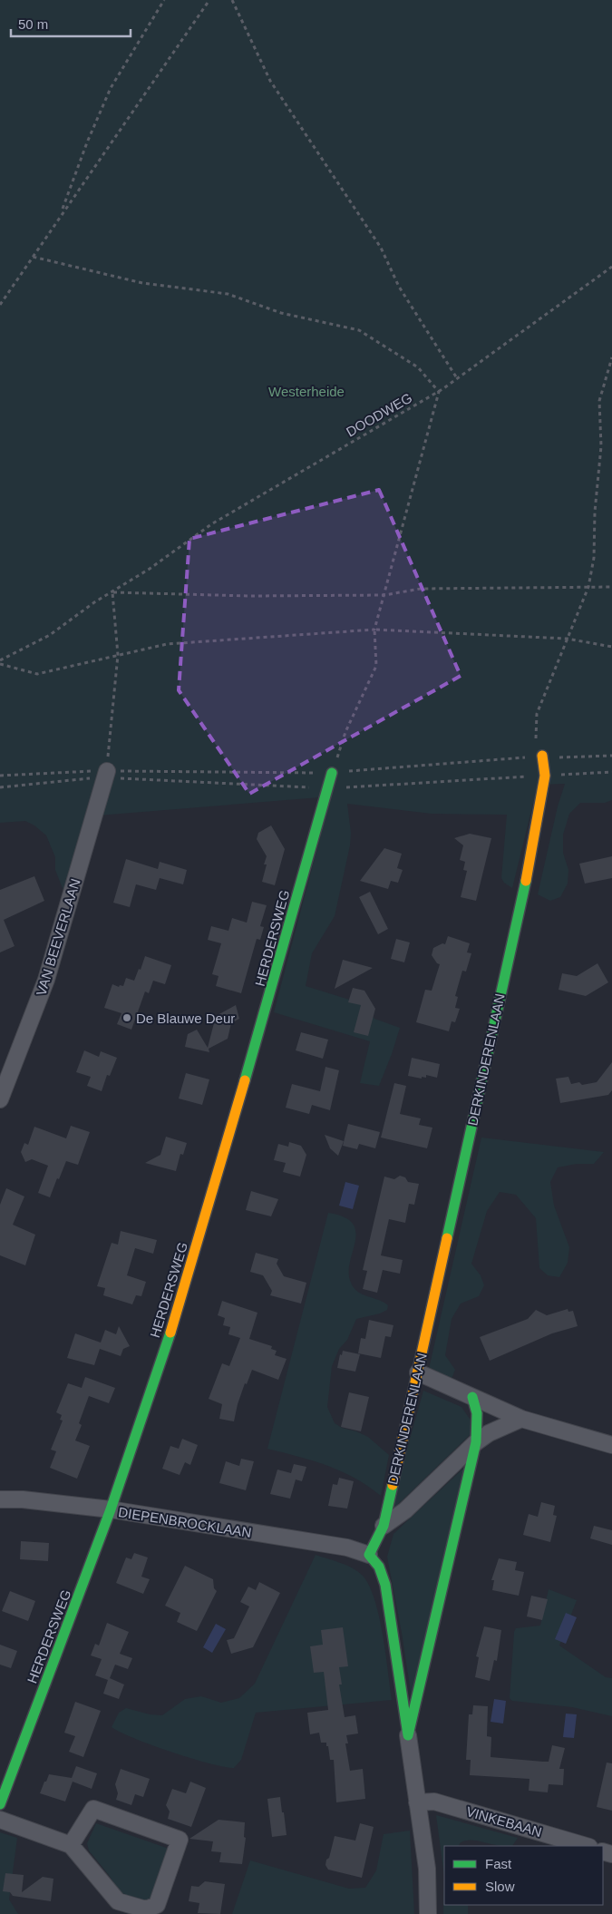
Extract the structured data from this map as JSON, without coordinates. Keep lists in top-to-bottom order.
{
  "streets": {
    "street": [
      "VAN BEEVERLAAN",
      "HERDERSWEG",
      "DERKINDERENLAAN",
      "DIEPENBROCKLAAN",
      "VINKEBAAN"
    ],
    "path": ["DOODWEG"]
  },
  "crossings": [
    ["HERDERSWEG", "DIEPENBROCKLAAN"],
    ["DERKINDERENLAAN", "DIEPENBROCKLAAN"]
  ],
  "parks": ["Westerheide"],
  "places": ["De Blauwe Deur"],
  "legend": ["Fast", "Slow"],
  "scale_bar": "50 m"
}
